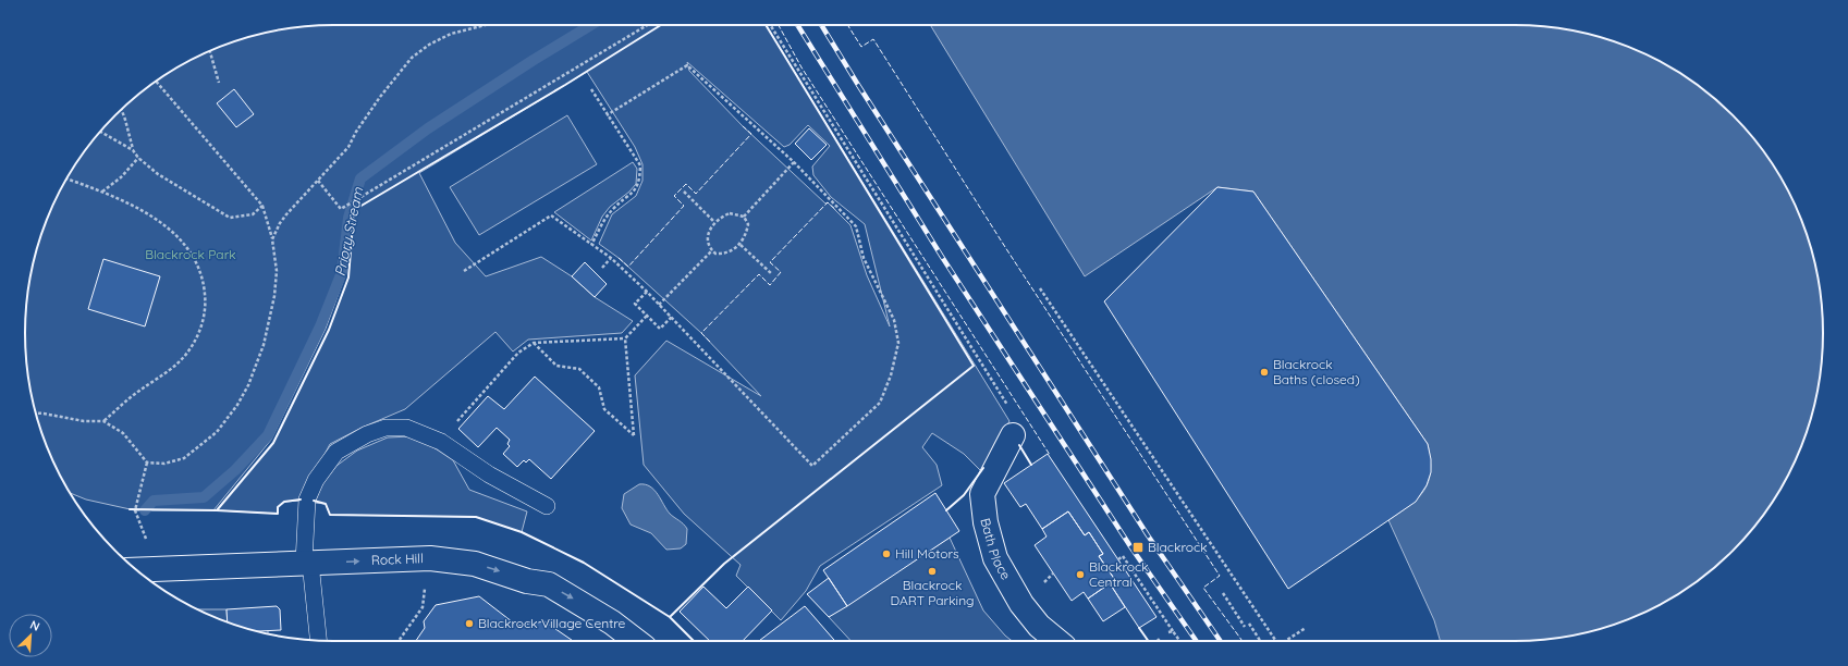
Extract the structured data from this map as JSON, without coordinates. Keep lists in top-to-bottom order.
{
  "streets": {
    "street": ["Bath Place", "Rock Hill"]
  },
  "one_way": ["Rock Hill"],
  "water": ["Priory Stream"],
  "parks": ["Blackrock Park"],
  "places": {
    "other": [
      "Blackrock Baths (closed)",
      "Hill Motors",
      "Blackrock DART Parking",
      "Blackrock Central",
      "Blackrock Village Centre"
    ],
    "transit": ["Blackrock"]
  },
  "north": "top right"
}
